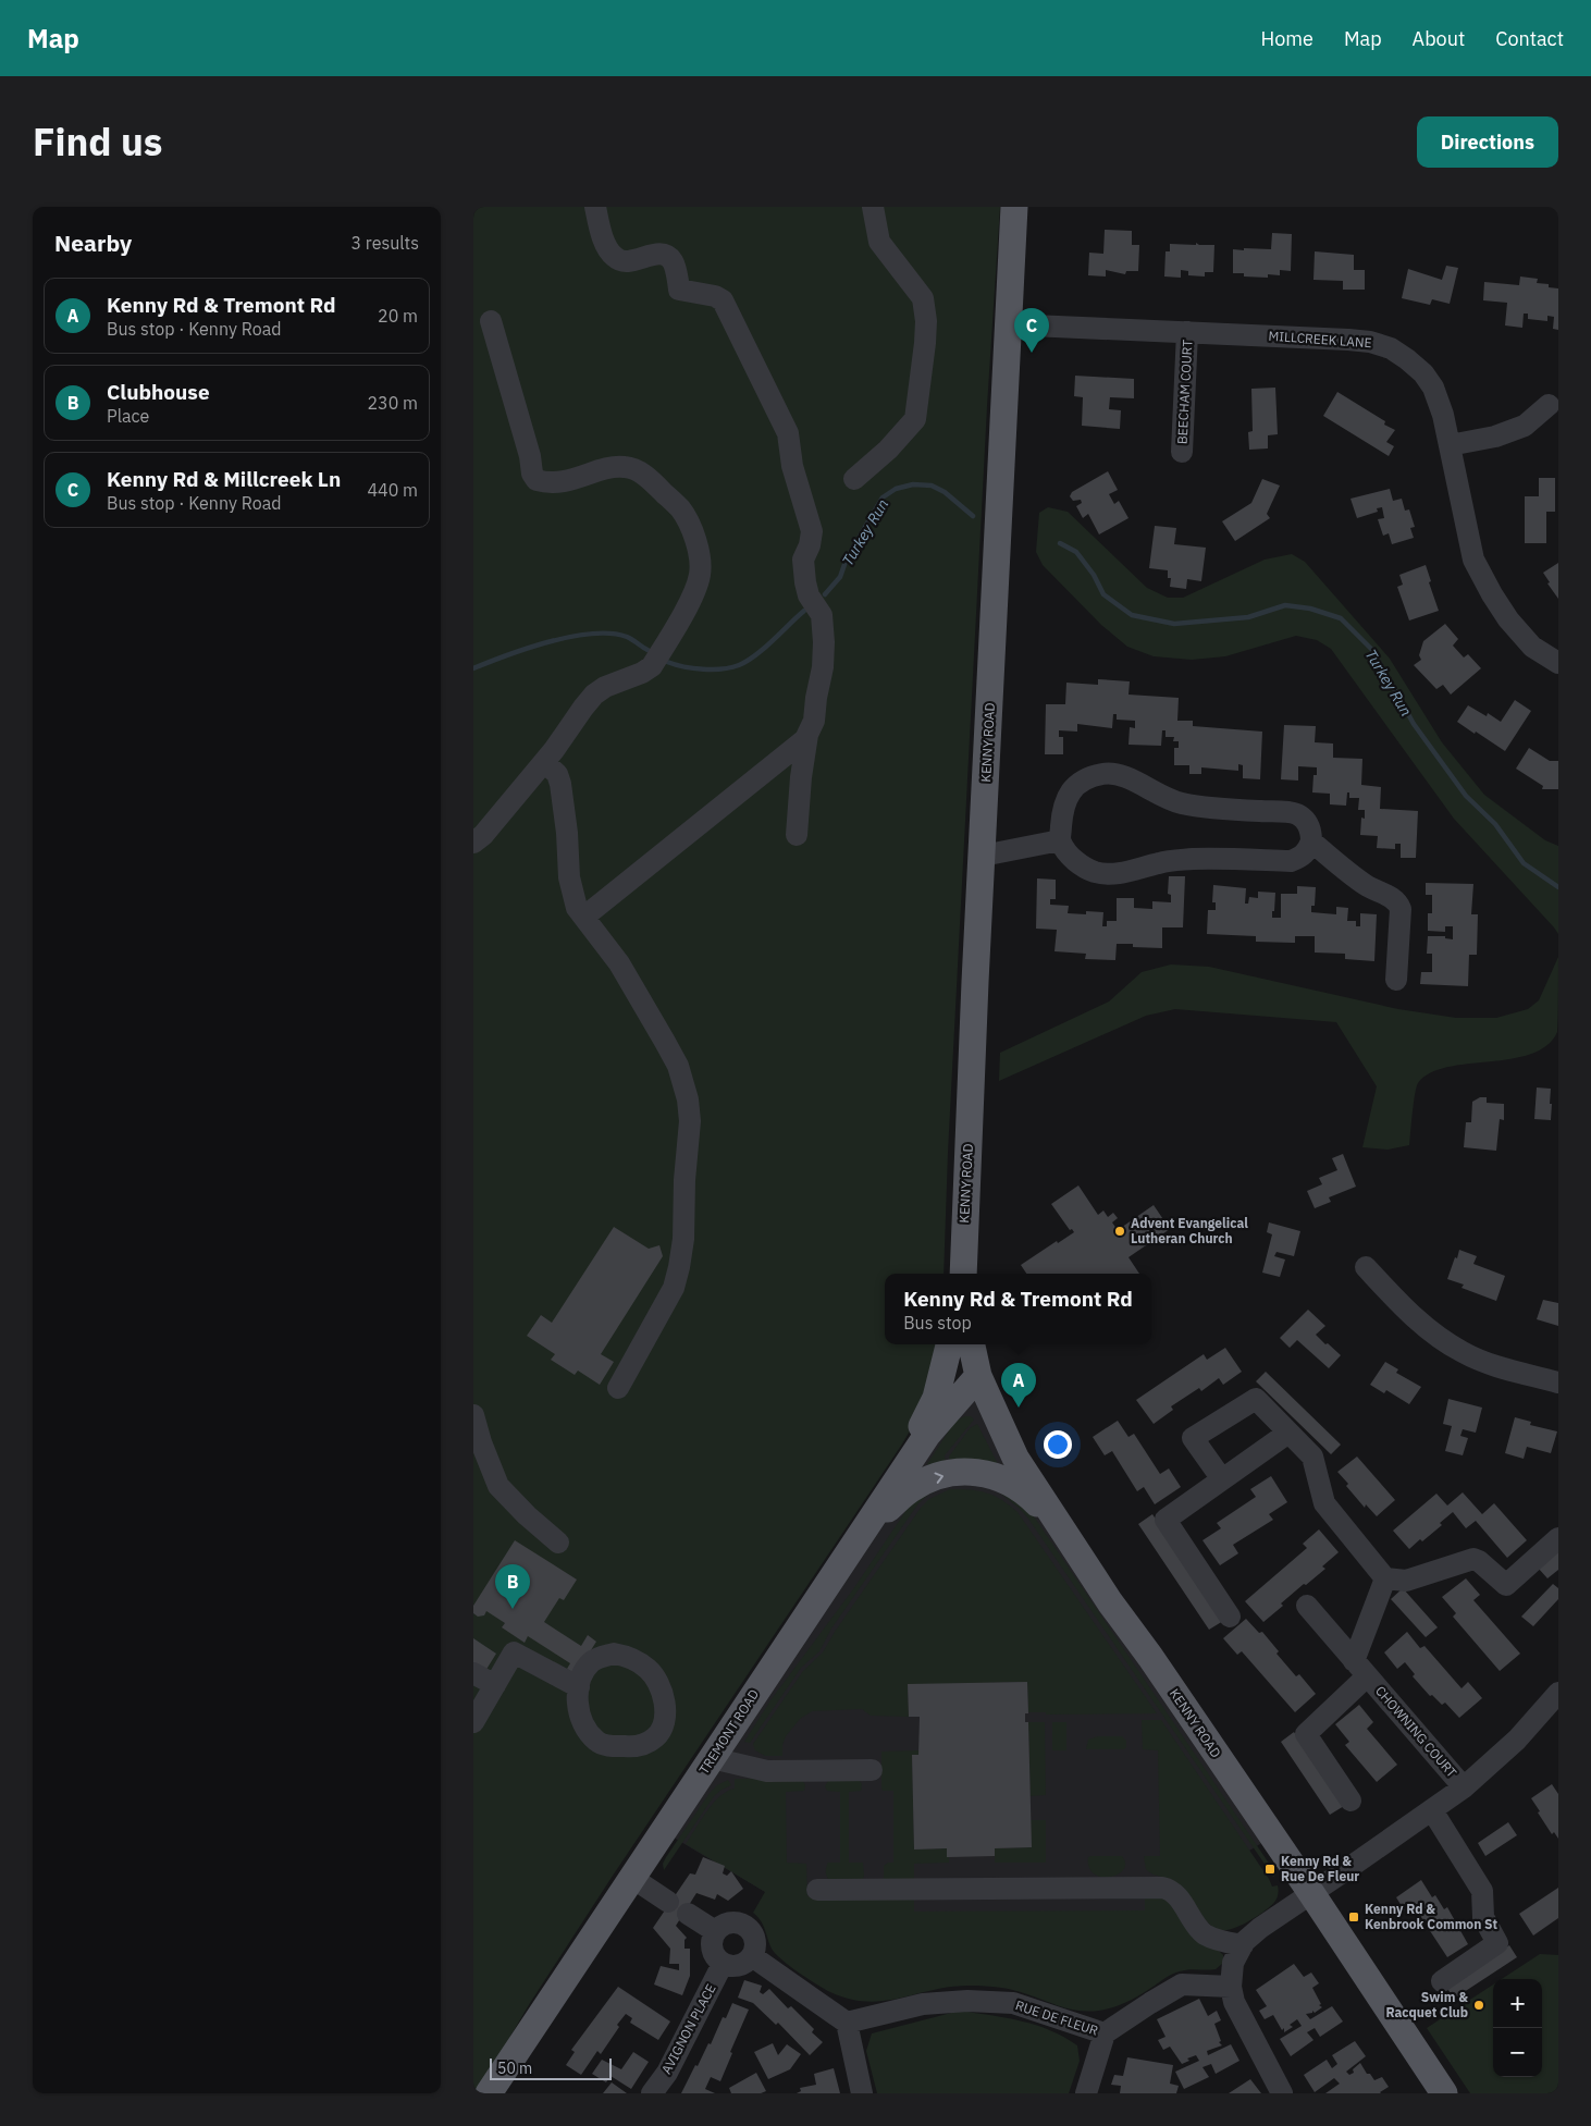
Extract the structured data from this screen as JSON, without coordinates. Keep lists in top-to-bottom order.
{
  "streets": {
    "main road": ["KENNY ROAD", "TREMONT ROAD"],
    "street": [
      "MILLCREEK LANE",
      "BEECHAM COURT",
      "CHOWNING COURT",
      "RUE DE FLEUR",
      "AVIGNON PLACE"
    ]
  },
  "crossings": [
    ["MILLCREEK LANE", "BEECHAM COURT"],
    ["MILLCREEK LANE", "KENNY ROAD"],
    ["KENNY ROAD", "TREMONT ROAD"]
  ],
  "water": ["Turkey Run"],
  "places": {
    "other": ["Advent Evangelical Lutheran Church", "Swim & Racquet Club"],
    "transit": ["Kenny Rd & Rue De Fleur", "Kenny Rd & Kenbrook Common St"]
  },
  "scale_bar": "50 m",
  "page": {
    "header": "Map",
    "nav": [
      "Home",
      "Map",
      "About",
      "Contact"
    ],
    "title": "Find us",
    "buttons": "Directions",
    "heading": ["Nearby", "3 results"],
    "list": [
      {
        "mark": "A",
        "name": "Kenny Rd & Tremont Rd",
        "note": "Bus stop · Kenny Road",
        "value": "20 m"
      },
      {
        "mark": "B",
        "name": "Clubhouse",
        "note": "Place",
        "value": "230 m"
      },
      {
        "mark": "C",
        "name": "Kenny Rd & Millcreek Ln",
        "note": "Bus stop · Kenny Road",
        "value": "440 m"
      }
    ],
    "pins": ["C", "A", "B"],
    "popup": ["Kenny Rd & Tremont Rd", "Bus stop"],
    "map_buttons": ["+", "−"],
    "scale": "50 m"
  }
}
